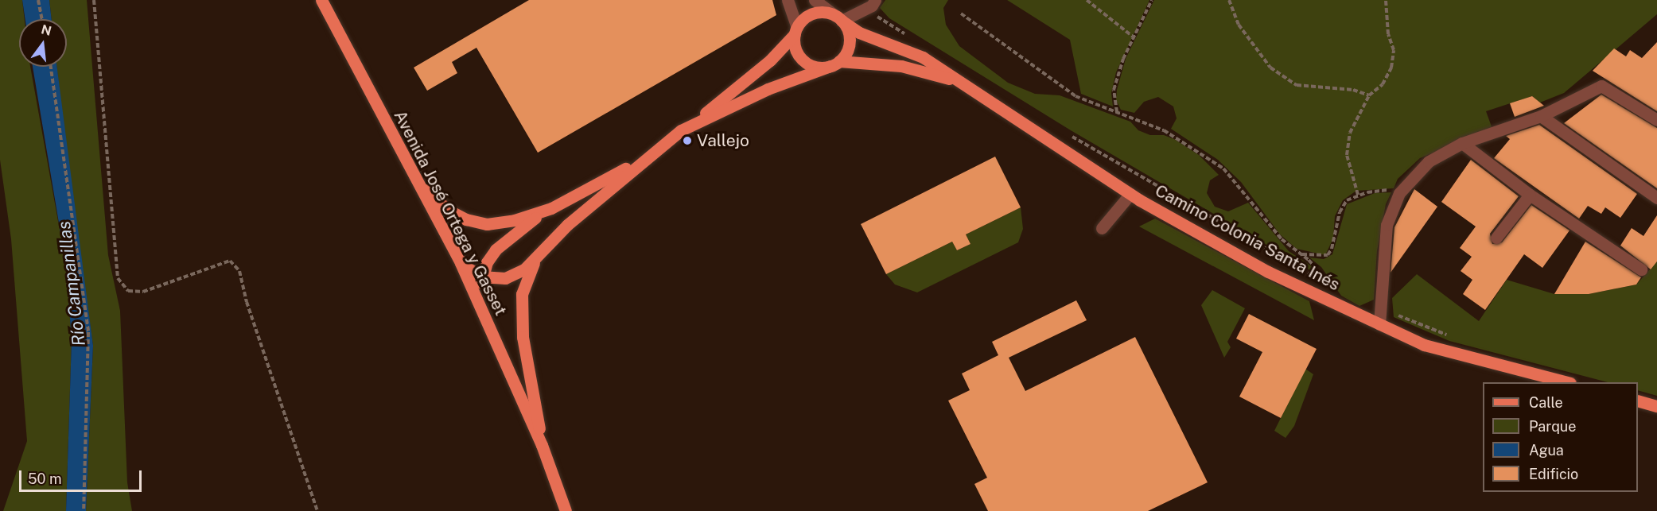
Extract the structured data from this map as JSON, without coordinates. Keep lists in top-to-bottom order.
{
  "streets": {
    "main road": ["Avenida José Ortega y Gasset", "Camino Colonia Santa Inés"]
  },
  "crossings": [
    ["Avenida José Ortega y Gasset", "Camino Colonia Santa Inés"]
  ],
  "water": ["Río Campanillas"],
  "places": ["Vallejo"],
  "legend": [
    "Calle",
    "Parque",
    "Agua",
    "Edificio"
  ],
  "scale_bar": "50 m",
  "north": "top"
}
